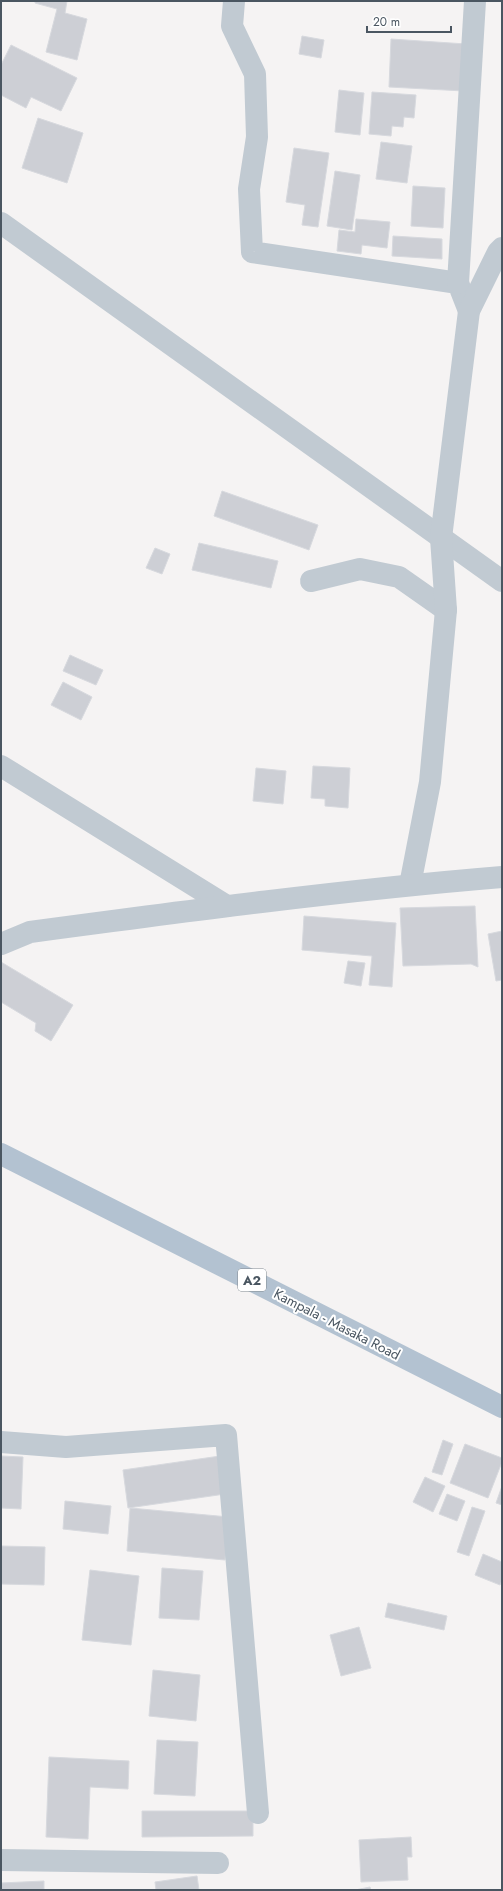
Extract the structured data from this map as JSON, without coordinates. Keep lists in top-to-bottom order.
{
  "streets": {
    "main road": ["A2", "Kampala - Masaka Road"]
  },
  "scale_bar": "20 m"
}
